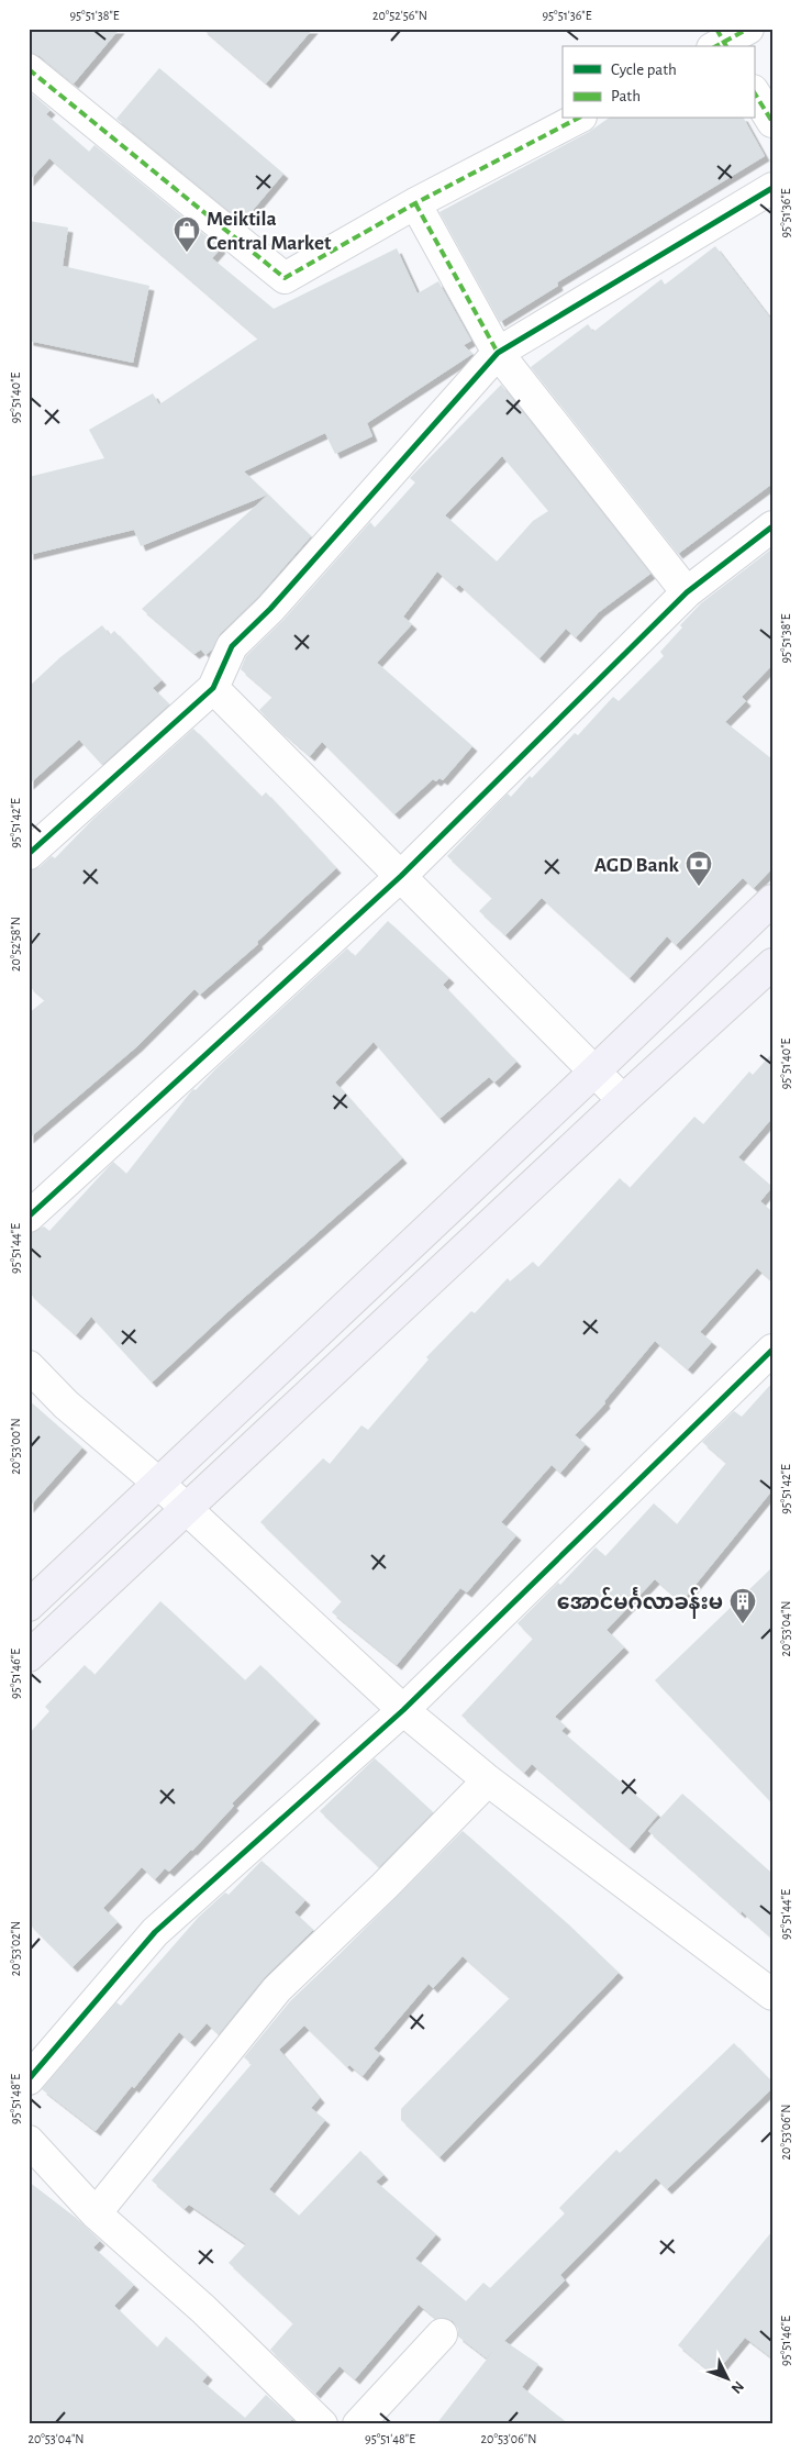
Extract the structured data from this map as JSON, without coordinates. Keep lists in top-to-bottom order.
{
  "places": {
    "shop": ["Meiktila Central Market"],
    "bank": ["AGD Bank"],
    "building": ["အောင်မင်္ဂလာခန်းမ"]
  },
  "legend": ["Cycle path", "Path"],
  "north": "bottom right",
  "coordinates": [
    "95°51'38\"E",
    "20°52'56\"N",
    "95°51'36\"E",
    "95°51'40\"E",
    "95°51'42\"E",
    "20°52'58\"N",
    "95°51'44\"E",
    "20°53'00\"N",
    "20°53'04\"N",
    "95°51'46\"E",
    "20°53'02\"N",
    "95°51'48\"E",
    "20°53'06\"N"
  ]
}
